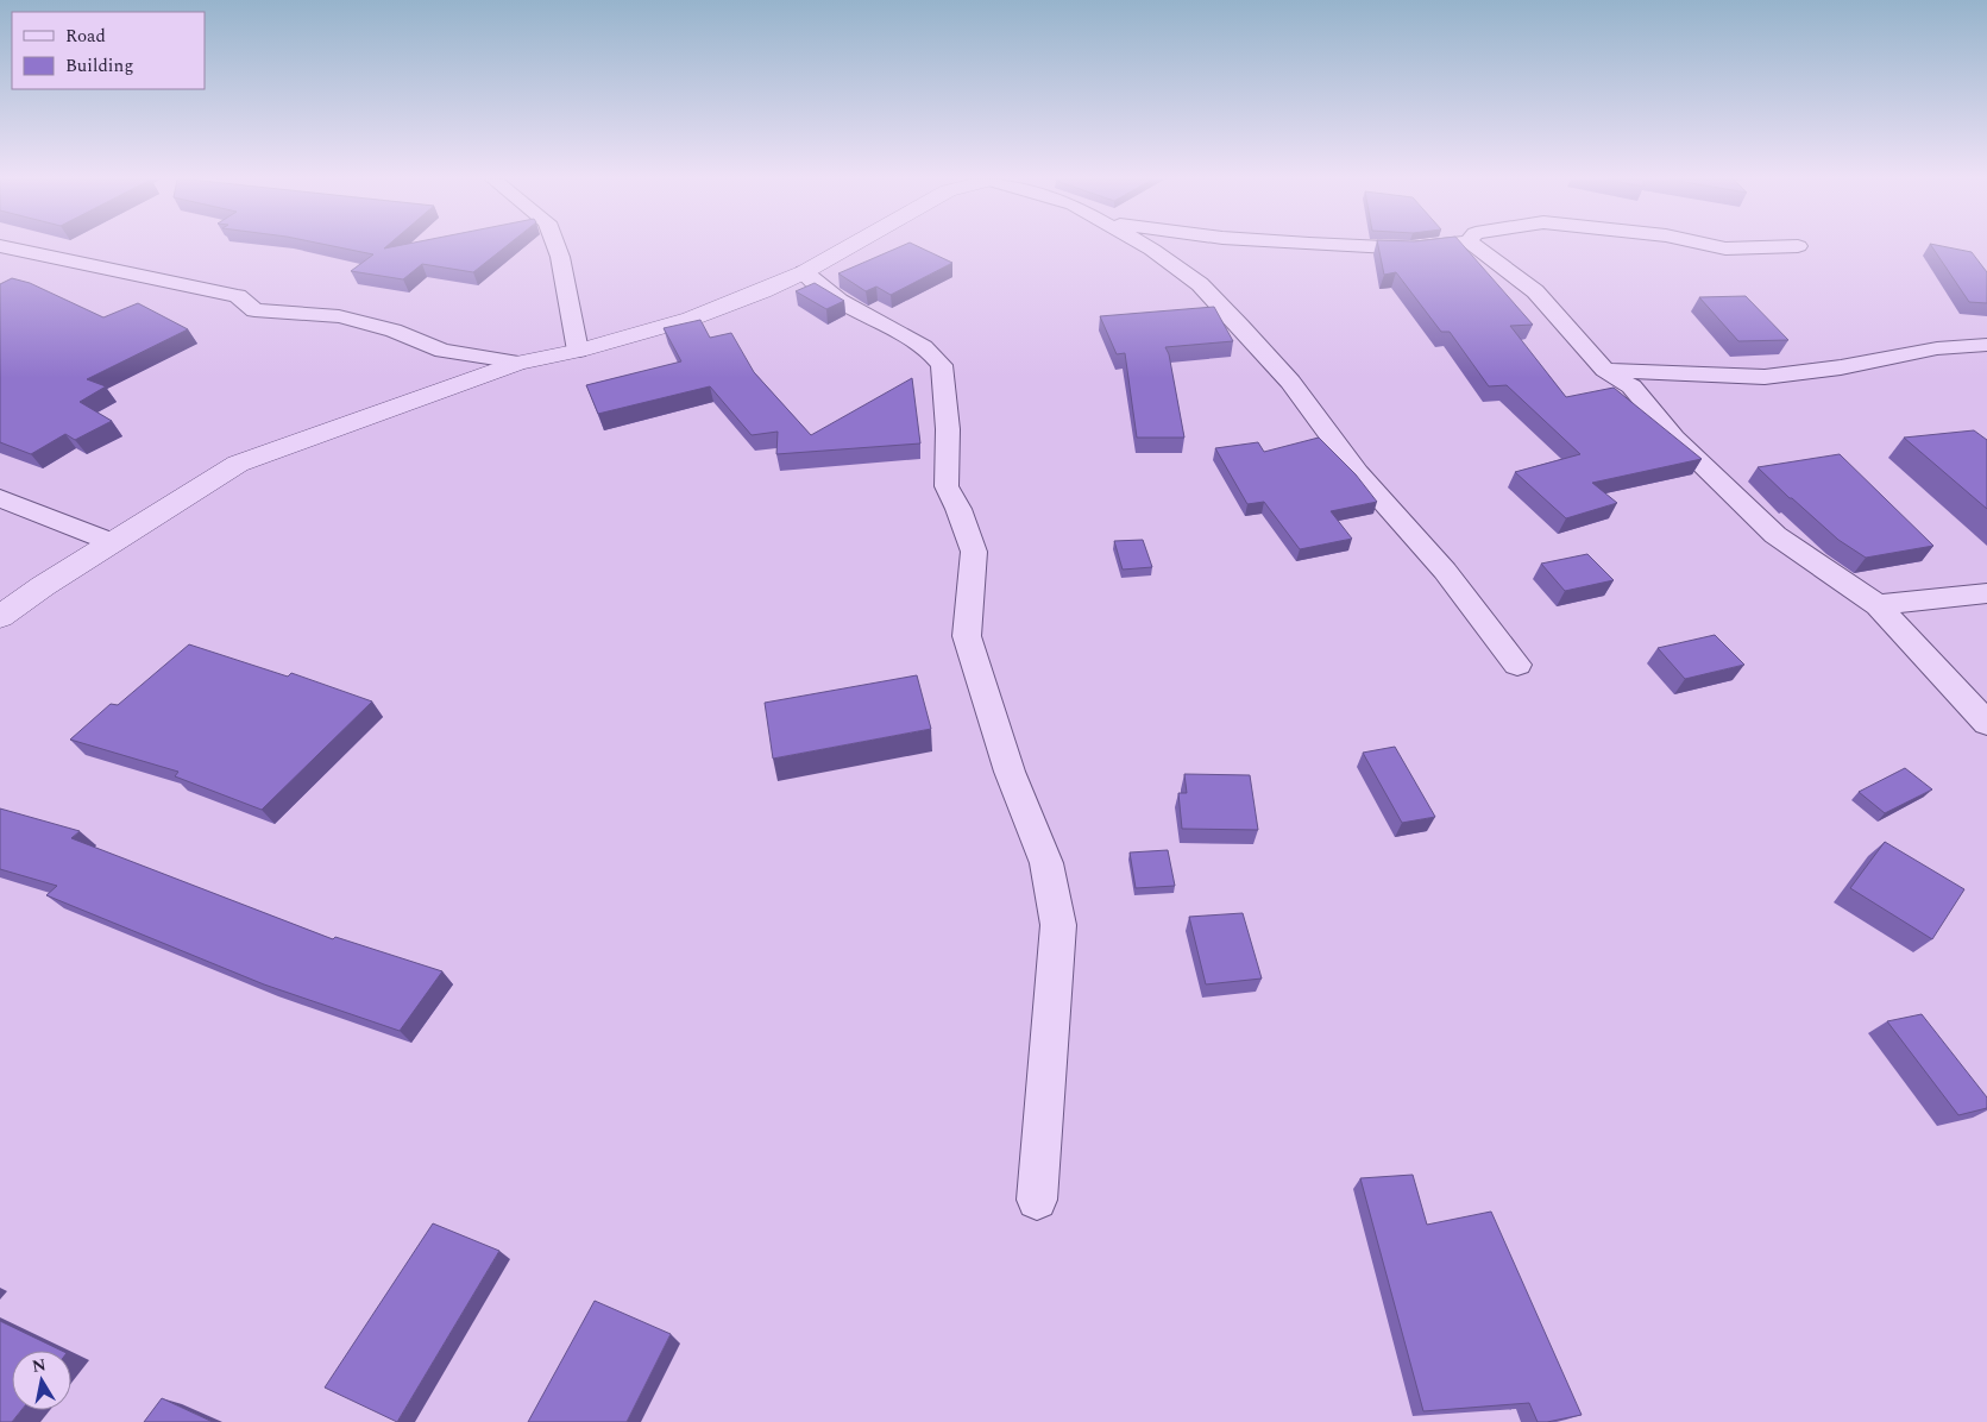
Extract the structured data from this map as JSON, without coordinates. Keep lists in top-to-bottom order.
{
  "legend": ["Road", "Building"],
  "north": "top"
}
